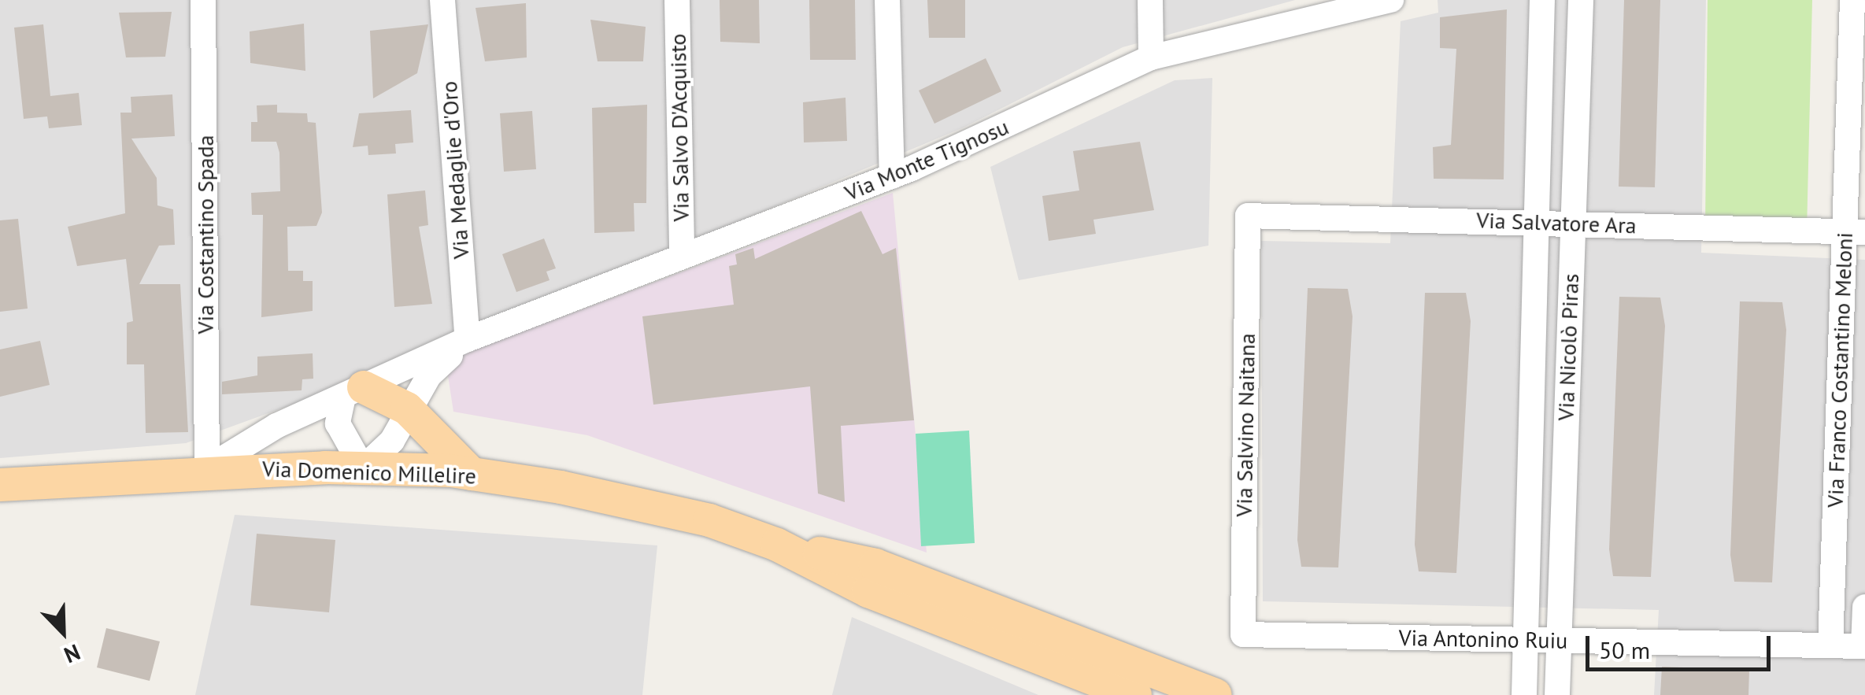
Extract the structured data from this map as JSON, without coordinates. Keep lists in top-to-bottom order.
{
  "streets": {
    "main road": ["Via Domenico Millelire"],
    "street": [
      "Via Salvo D'Acquisto",
      "Via Monte Tignosu",
      "Via Medaglie d'Oro",
      "Via Salvatore Ara",
      "Via Costantino Spada",
      "Via Nicolò Piras",
      "Via Franco Costantino Meloni",
      "Via Salvino Naitana",
      "Via Antonino Ruiu"
    ]
  },
  "crossings": [
    ["Via Salvo D'Acquisto", "Via Monte Tignosu"],
    ["Via Monte Tignosu", "Via Medaglie d'Oro"],
    ["Via Monte Tignosu", "Via Costantino Spada"],
    ["Via Monte Tignosu", "Via Domenico Millelire"],
    ["Via Salvatore Ara", "Via Nicolò Piras"],
    ["Via Salvatore Ara", "Via Franco Costantino Meloni"],
    ["Via Salvatore Ara", "Via Salvino Naitana"],
    ["Via Costantino Spada", "Via Domenico Millelire"],
    ["Via Nicolò Piras", "Via Antonino Ruiu"],
    ["Via Franco Costantino Meloni", "Via Antonino Ruiu"],
    ["Via Salvino Naitana", "Via Antonino Ruiu"]
  ],
  "scale_bar": "50 m",
  "north": "bottom right"
}
